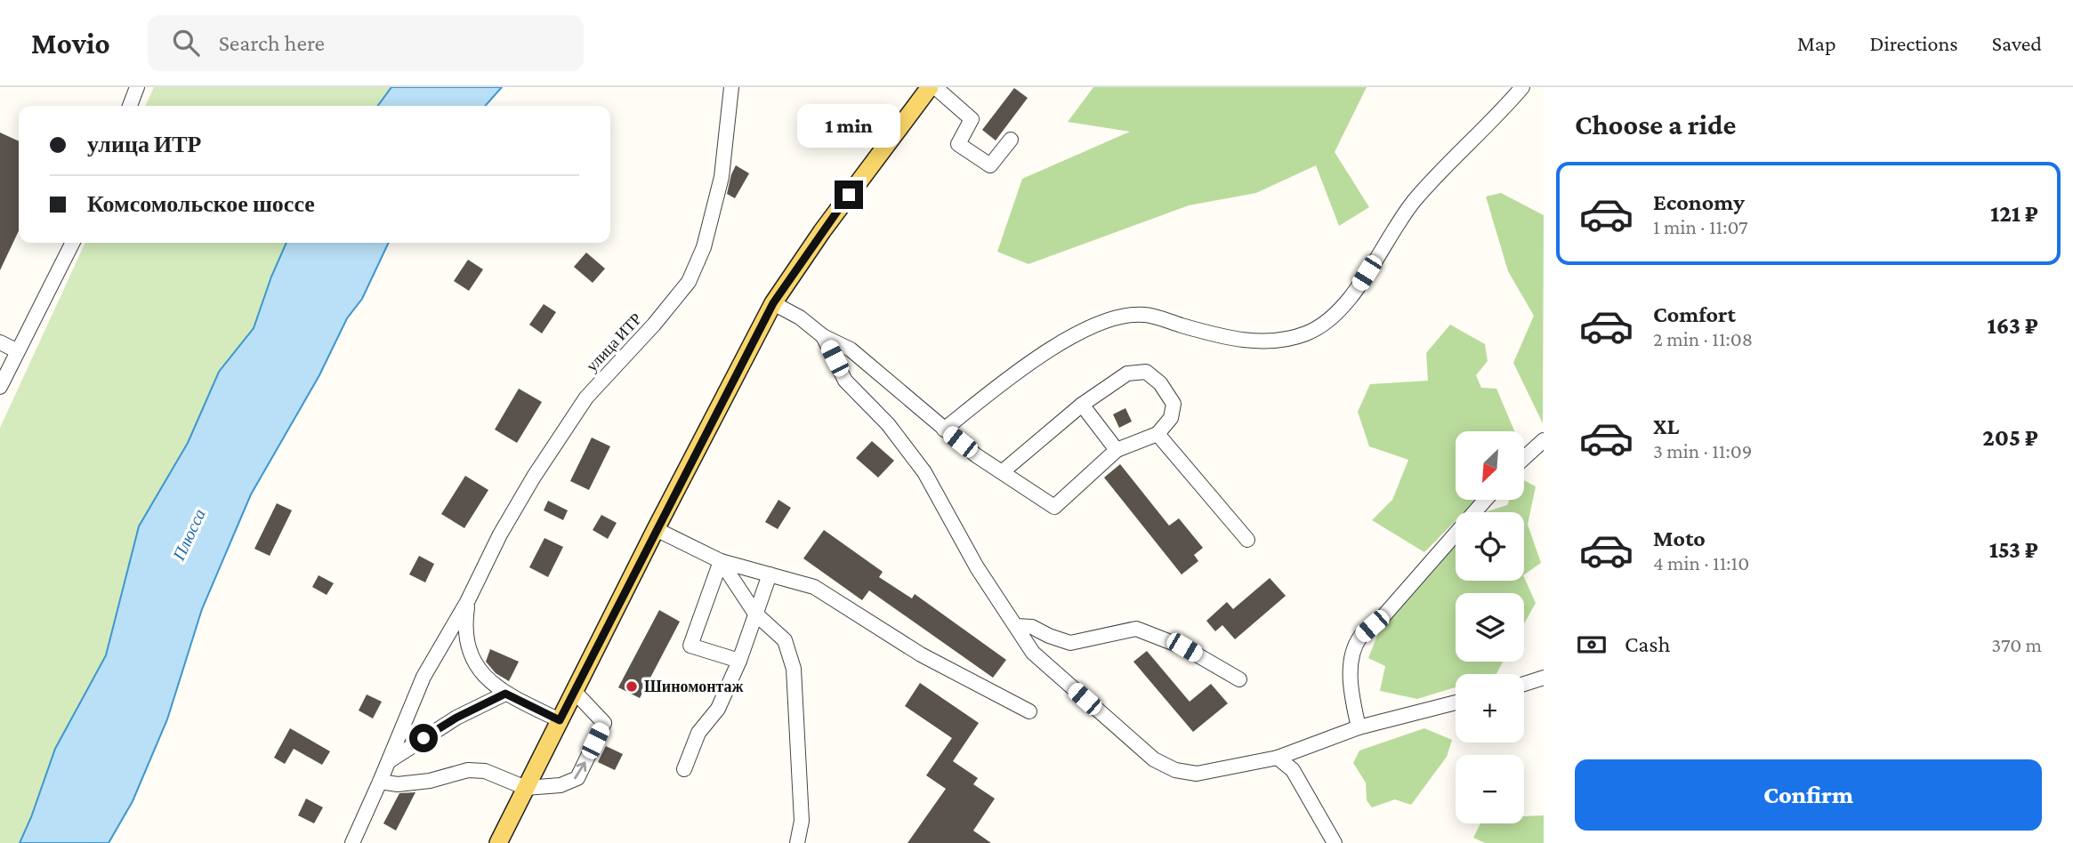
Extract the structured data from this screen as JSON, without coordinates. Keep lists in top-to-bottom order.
{
  "streets": {
    "street": ["улица ИТР"]
  },
  "water": ["Плюсса"],
  "places": ["Шиномонтаж"],
  "north": "bottom left",
  "page": {
    "header": "Movio",
    "search": "Search here",
    "nav": ["Map", "Directions", "Saved"],
    "heading": "Choose a ride",
    "bubble": "1 min",
    "banner": ["улица ИТР", "Комсомольское шоссе"],
    "list": [
      {
        "name": "Economy",
        "note": "1 min · 11:07",
        "value": "121 ₽"
      },
      {
        "name": "Comfort",
        "note": "2 min · 11:08",
        "value": "163 ₽"
      },
      {
        "name": "XL",
        "note": "3 min · 11:09",
        "value": "205 ₽"
      },
      {
        "name": "Moto",
        "note": "4 min · 11:10",
        "value": "153 ₽"
      }
    ],
    "map_buttons": ["+", "−"],
    "pay": ["Cash", "370 m"],
    "buttons": "Confirm"
  }
}
